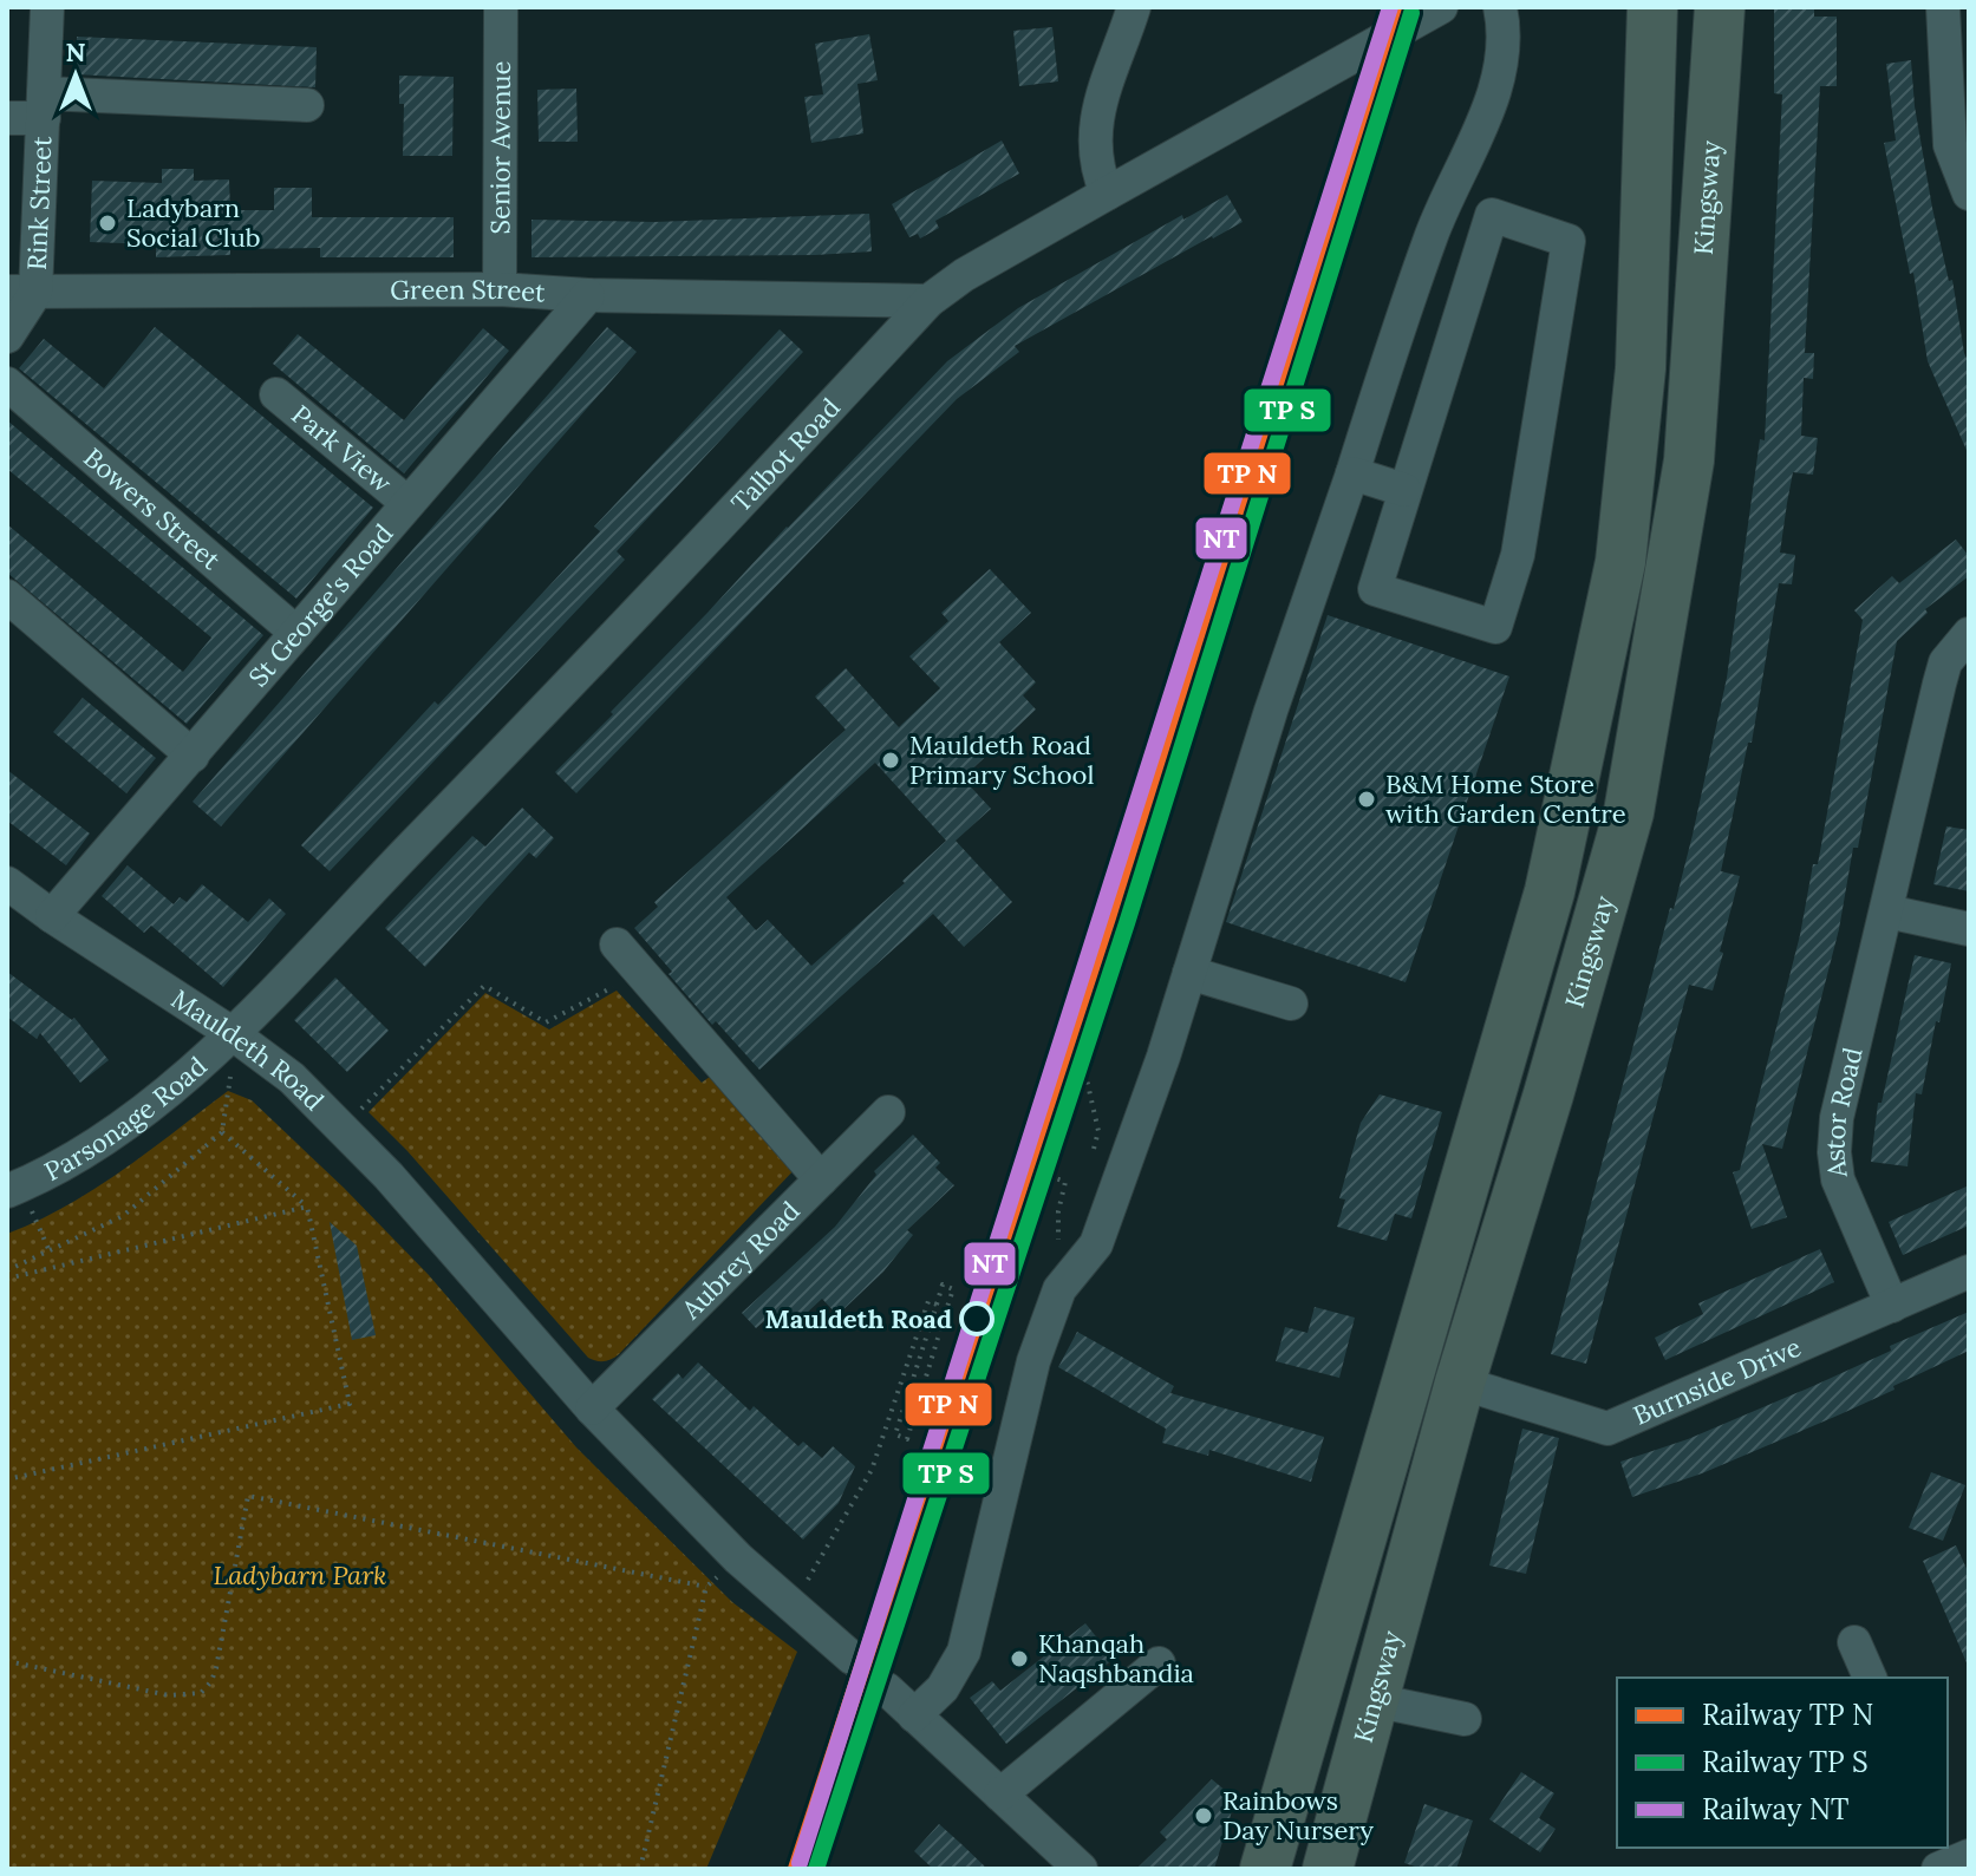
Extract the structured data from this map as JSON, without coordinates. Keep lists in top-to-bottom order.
{
  "streets": {
    "highway": ["Kingsway"],
    "street": [
      "Senior Avenue",
      "Rink Street",
      "Green Street",
      "Park View",
      "Talbot Road",
      "Bowers Street",
      "St George's Road",
      "Mauldeth Road",
      "Astor Road",
      "Parsonage Road",
      "Aubrey Road",
      "Burnside Drive"
    ]
  },
  "crossings": [
    ["Senior Avenue", "Green Street"],
    ["Kingsway", "Burnside Drive"],
    ["Rink Street", "Green Street"],
    ["Green Street", "Talbot Road"],
    ["Green Street", "St George's Road"],
    ["Park View", "St George's Road"],
    ["Talbot Road", "Mauldeth Road"],
    ["Talbot Road", "Parsonage Road"],
    ["Bowers Street", "St George's Road"],
    ["St George's Road", "Mauldeth Road"],
    ["Mauldeth Road", "Parsonage Road"],
    ["Mauldeth Road", "Aubrey Road"],
    ["Astor Road", "Burnside Drive"]
  ],
  "parks": ["Ladybarn Park"],
  "places": [
    "Ladybarn Social Club",
    "Mauldeth Road Primary School",
    "B&M Home Store with Garden Centre",
    "Mauldeth Road",
    "Khanqah Naqshbandia",
    "Rainbows Day Nursery"
  ],
  "lines": ["rail line NT"],
  "legend": ["Railway TP N", "Railway TP S", "Railway NT"],
  "north": "top"
}
